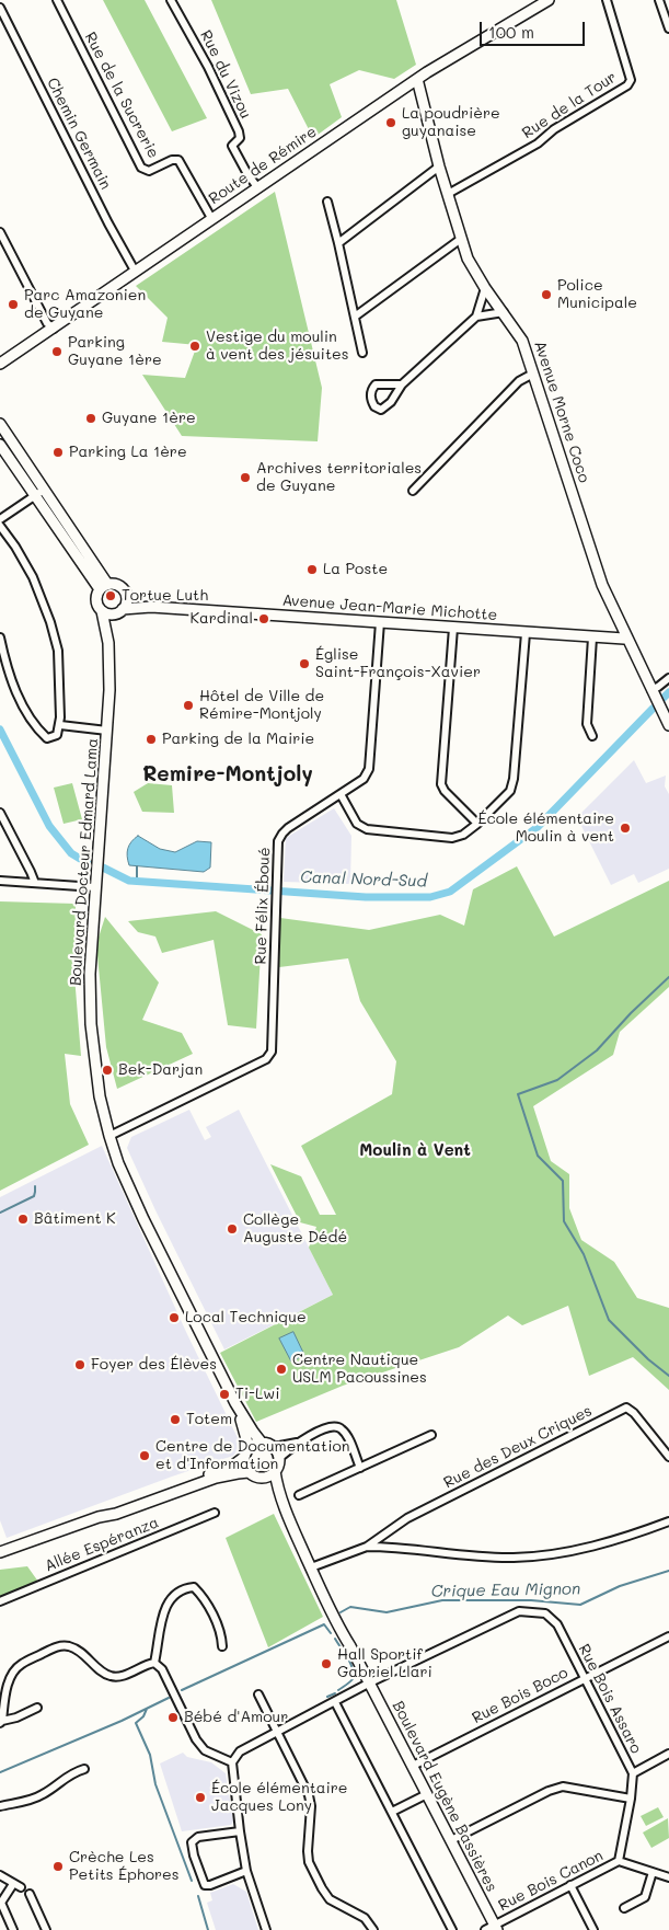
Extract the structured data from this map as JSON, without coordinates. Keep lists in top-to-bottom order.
{
  "streets": {
    "street": [
      "Rue du Vizou",
      "Rue de la Sucrerie",
      "Rue de la Tour",
      "Chemin Germain",
      "Route de Rémire",
      "Avenue Morne Coco",
      "Avenue Jean-Marie Michotte",
      "Boulevard Docteur Edmard Lama",
      "Rue Félix Éboué",
      "Rue des Deux Criques",
      "Allée Espéranza",
      "Rue Bois Boco",
      "Rue Bois Assaro",
      "Boulevard Eugène Bassières",
      "Rue Bois Canon"
    ]
  },
  "crossings": [
    ["Rue du Vizou", "Route de Rémire"],
    ["Rue de la Sucrerie", "Route de Rémire"],
    ["Rue de la Tour", "Avenue Morne Coco"],
    ["Chemin Germain", "Route de Rémire"],
    ["Route de Rémire", "Avenue Morne Coco"],
    ["Avenue Morne Coco", "Avenue Jean-Marie Michotte"],
    ["Avenue Jean-Marie Michotte", "Boulevard Docteur Edmard Lama"],
    ["Avenue Jean-Marie Michotte", "Rue Félix Éboué"],
    ["Boulevard Docteur Edmard Lama", "Rue Félix Éboué"],
    ["Boulevard Docteur Edmard Lama", "Boulevard Eugène Bassières"],
    ["Rue des Deux Criques", "Boulevard Eugène Bassières"],
    ["Rue Bois Boco", "Rue Bois Assaro"],
    ["Rue Bois Boco", "Boulevard Eugène Bassières"],
    ["Rue Bois Assaro", "Boulevard Eugène Bassières"],
    ["Rue Bois Assaro", "Rue Bois Canon"],
    ["Boulevard Eugène Bassières", "Rue Bois Canon"]
  ],
  "districts": ["Remire-Montjoly", "Moulin à Vent"],
  "water": ["Canal Nord-Sud", "Crique Eau Mignon"],
  "places": [
    "La poudrière guyanaise",
    "Police Municipale",
    "Parc Amazonien de Guyane",
    "Vestige du moulin à vent des jésuites",
    "Parking Guyane 1ère",
    "Guyane 1ère",
    "Parking La 1ère",
    "Archives territoriales de Guyane",
    "La Poste",
    "Tortue Luth",
    "Kardinal",
    "Église Saint-François-Xavier",
    "Hôtel de Ville de Rémire-Montjoly",
    "Parking de la Mairie",
    "École élémentaire Moulin à vent",
    "Bek-Darjan",
    "Bâtiment K",
    "Collège Auguste Dédé",
    "Local Technique",
    "Foyer des Élèves",
    "Centre Nautique USLM Pacoussines",
    "Ti-Lwi",
    "Totem",
    "Centre de Documentation et d'Information",
    "Hall Sportif Gabriel Llari",
    "Bébé d'Amour",
    "École élémentaire Jacques Lony",
    "Crèche Les Petits Éphores"
  ],
  "scale_bar": "100 m"
}
